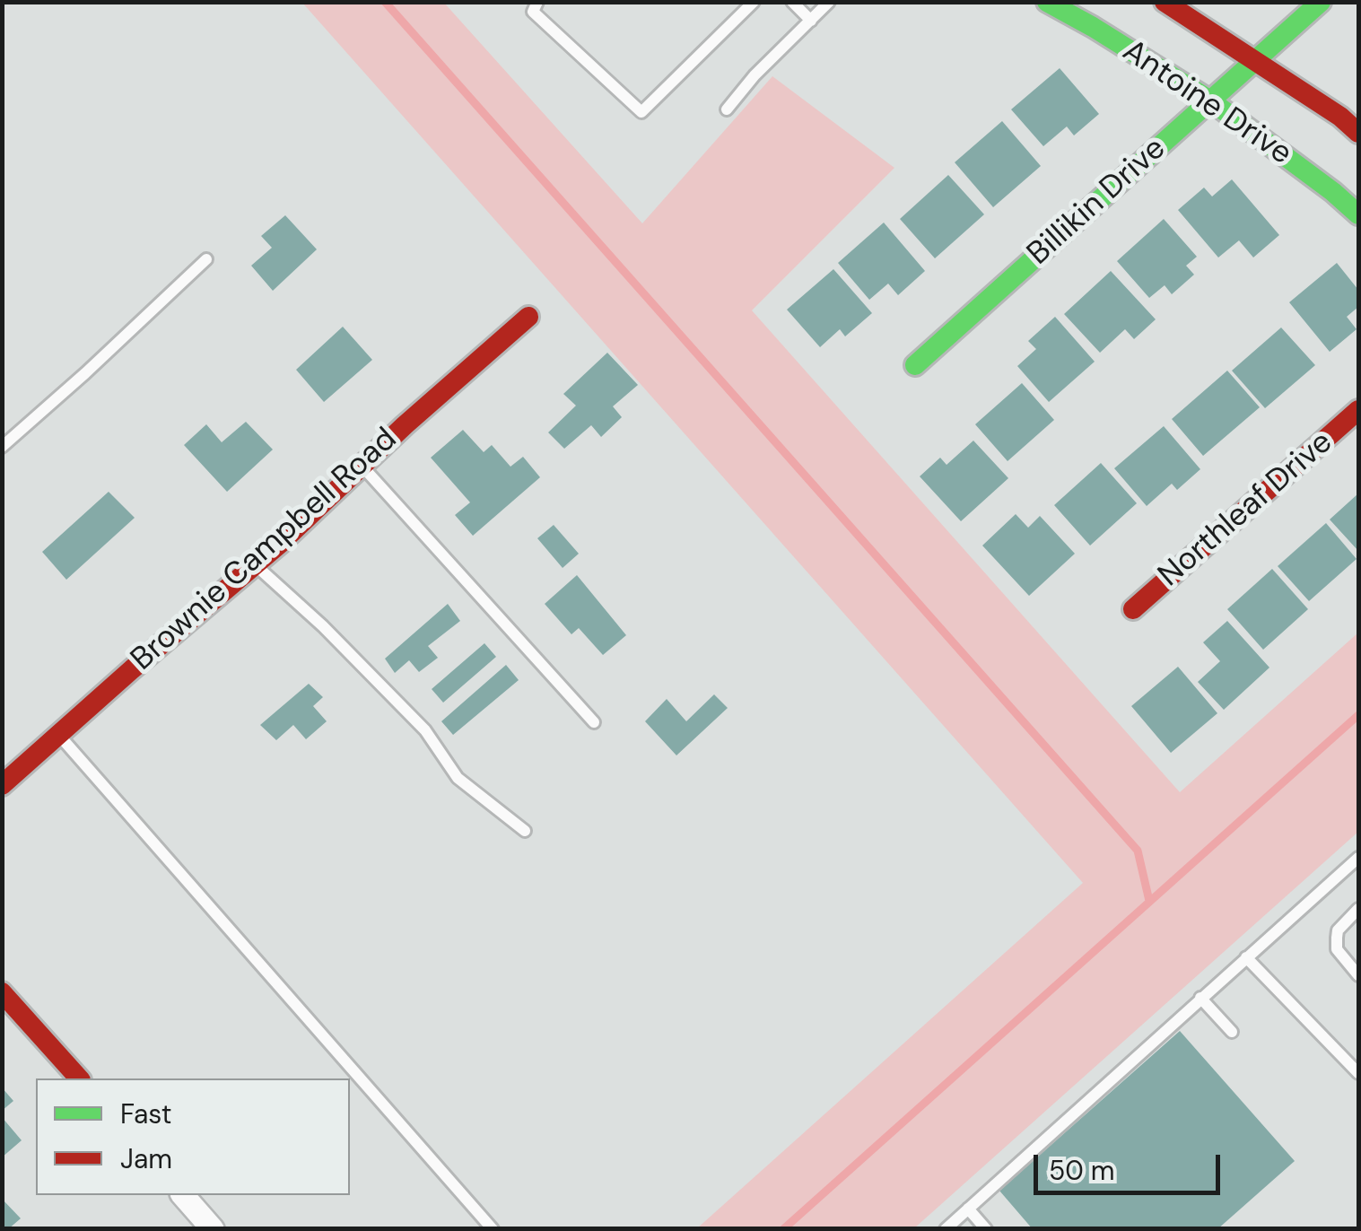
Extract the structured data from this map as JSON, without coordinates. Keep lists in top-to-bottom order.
{
  "streets": {
    "street": [
      "Antoine Drive",
      "Billikin Drive",
      "Northleaf Drive",
      "Brownie Campbell Road"
    ]
  },
  "crossings": [
    ["Antoine Drive", "Billikin Drive"]
  ],
  "legend": ["Fast", "Jam"],
  "scale_bar": "50 m"
}
